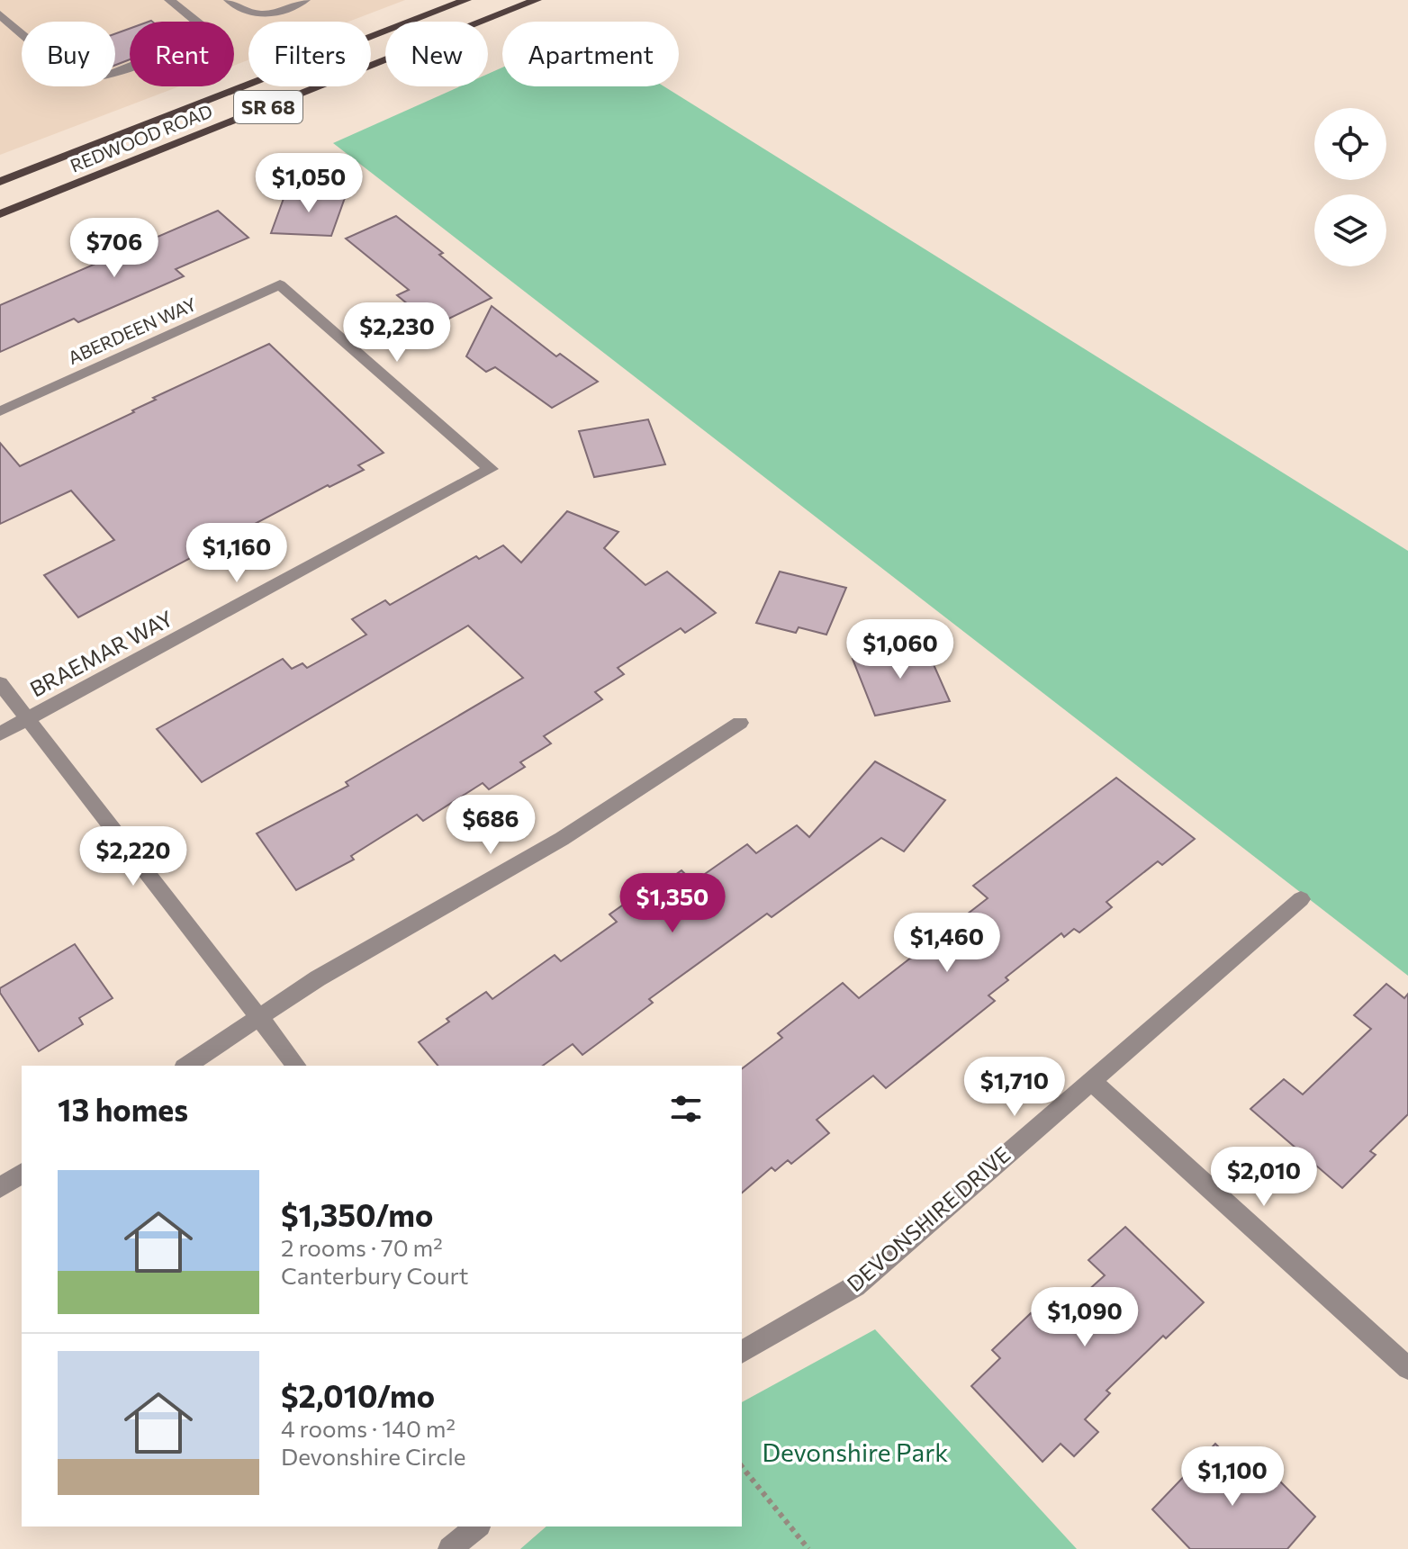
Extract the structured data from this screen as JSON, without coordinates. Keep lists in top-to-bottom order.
{
  "streets": {
    "main road": ["SR 68", "REDWOOD ROAD"],
    "street": ["ABERDEEN WAY", "BRAEMAR WAY", "DEVONSHIRE DRIVE"]
  },
  "crossings": [
    ["ABERDEEN WAY", "BRAEMAR WAY"]
  ],
  "parks": ["Devonshire Park"],
  "page": {
    "chip": [
      "Buy",
      "Rent",
      "Filters",
      "New",
      "Apartment"
    ],
    "price": [
      "$1,050",
      "$706",
      "$2,230",
      "$1,160",
      "$1,060",
      "$686",
      "$2,220",
      "$1,350",
      "$1,460",
      "$1,710",
      "$2,010",
      "$1,090",
      "$1,100"
    ],
    "heading": "13 homes",
    "list": [
      {
        "name": "$1,350/mo",
        "note": "2 rooms · 70 m² · Canterbury Court"
      },
      {
        "name": "$2,010/mo",
        "note": "4 rooms · 140 m² · Devonshire Circle"
      }
    ]
  }
}
